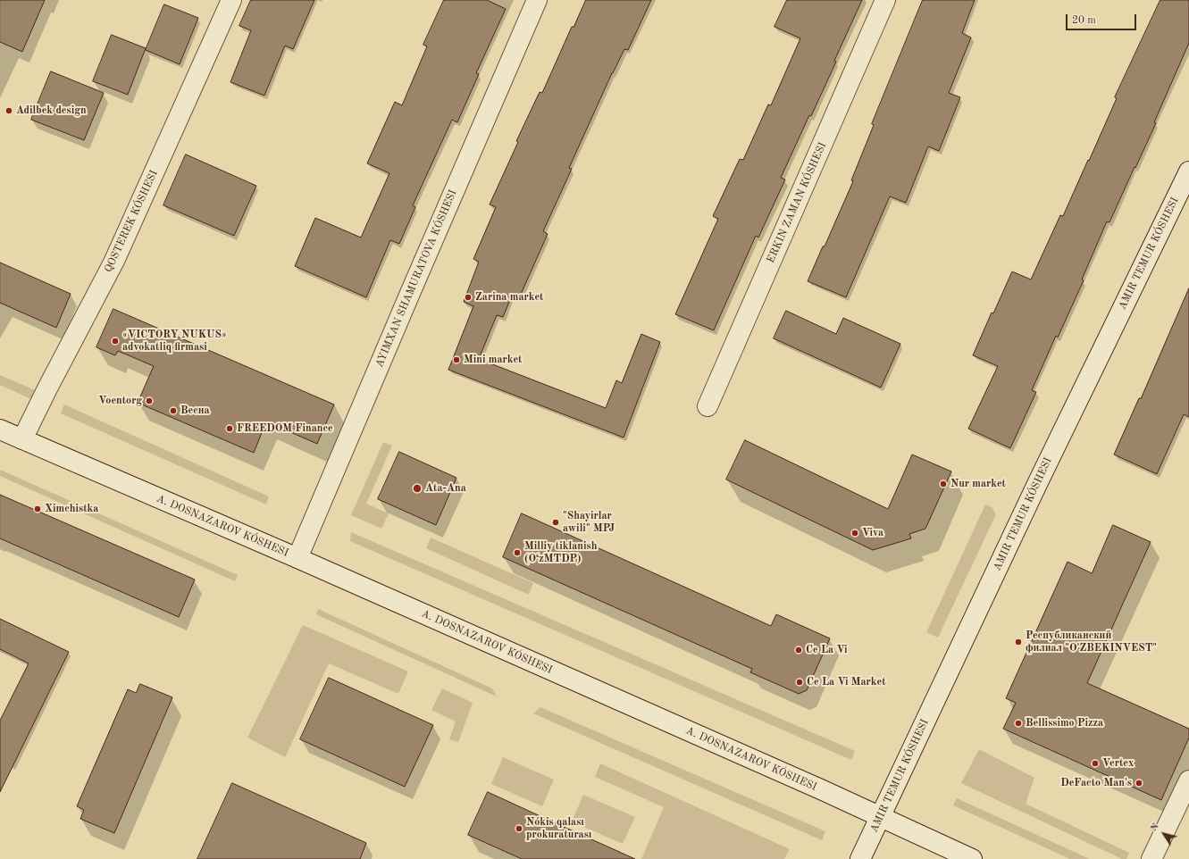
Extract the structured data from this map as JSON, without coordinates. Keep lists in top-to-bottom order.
{
  "streets": {
    "street": [
      "ERKIN ZAMAN KÓSHESI",
      "QOSTEREK KÓSHESI",
      "AMIR TEMUR KÓSHESI",
      "A. DOSNAZAROV KÓSHESI"
    ]
  },
  "crossings": [
    ["QOSTEREK KÓSHESI", "A. DOSNAZAROV KÓSHESI"],
    ["AMIR TEMUR KÓSHESI", "A. DOSNAZAROV KÓSHESI"]
  ],
  "places": [
    "Adilbek design",
    "Zarina market",
    "«VICTORY NUKUS» advokatliq firmasi",
    "Mini market",
    "Voentorg",
    "Весна",
    "FREEDOM Finance",
    "Nur market",
    "Ata-Ana",
    "Ximchistka",
    "\"Shayirlar awili\" MPJ",
    "Viva",
    "Milliy tiklanish (O‘zMTDP)",
    "Республиканский филиал \"O'ZBEKINVEST\"",
    "Ce La Vi",
    "Ce La Vi Market",
    "Bellissimo Pizza",
    "Vertex",
    "DeFacto Man's",
    "Nókis qalası prokuraturası"
  ],
  "scale_bar": "20 m",
  "north": "top left"
}
